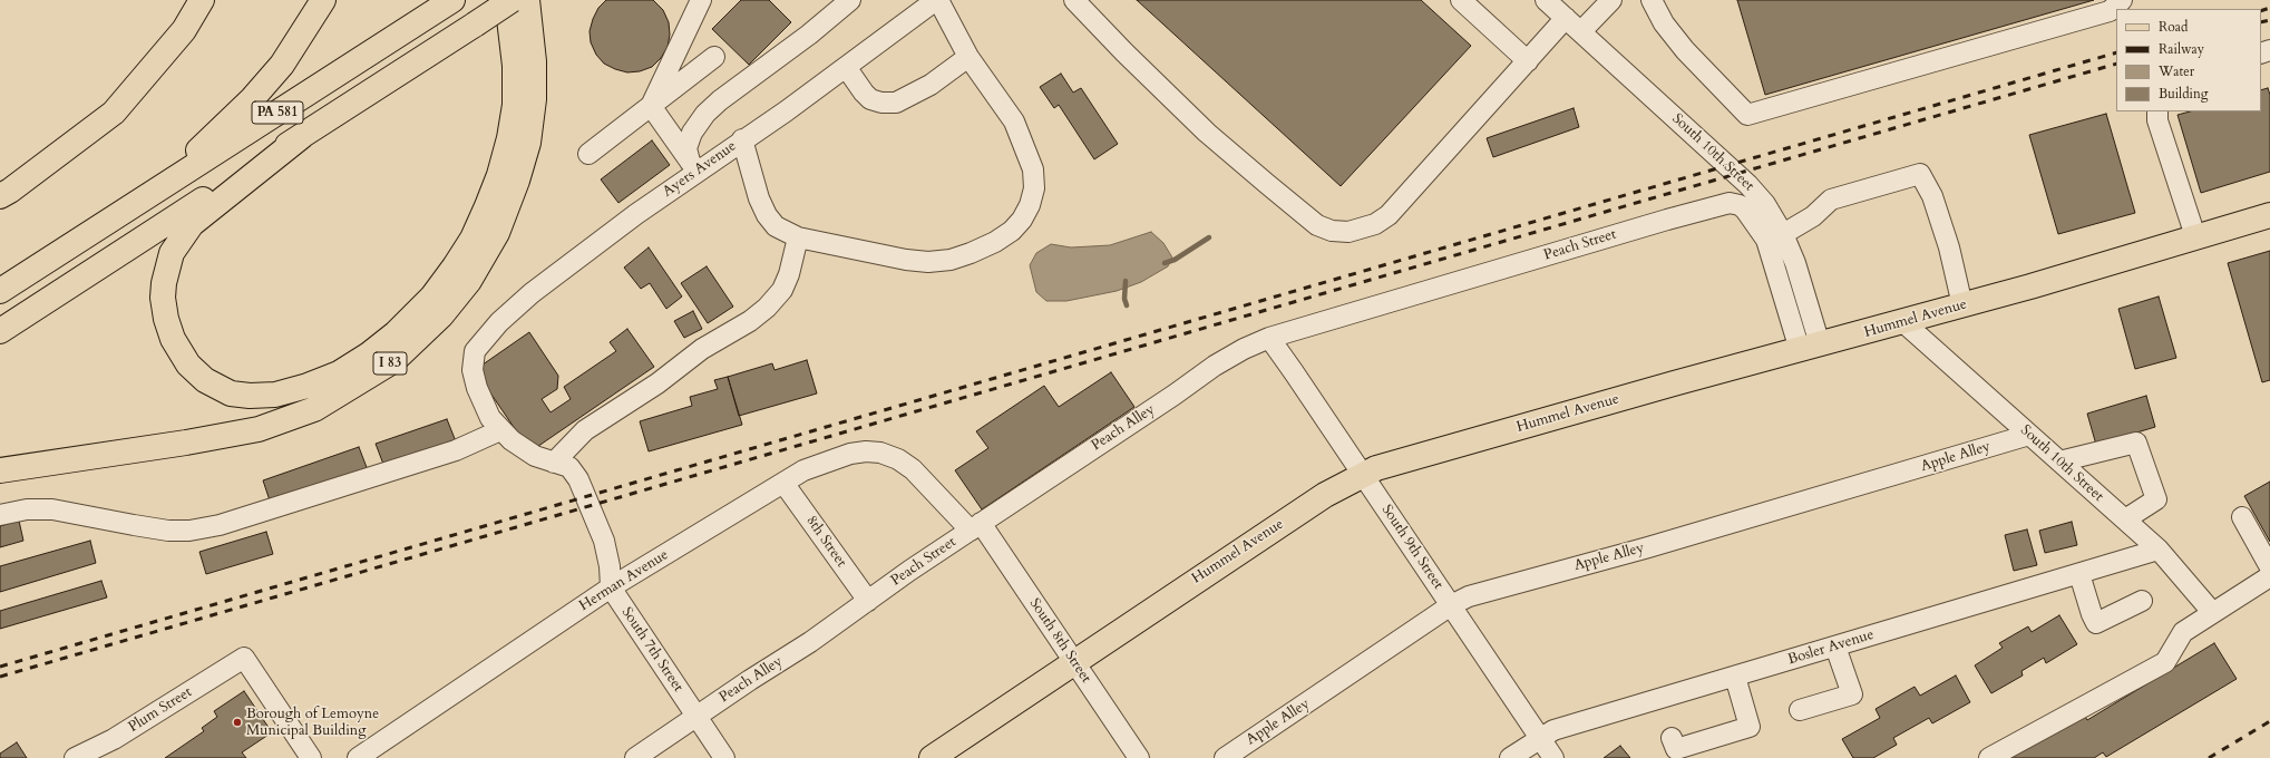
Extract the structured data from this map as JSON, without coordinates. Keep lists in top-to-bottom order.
{
  "streets": {
    "main road": ["PA 581", "Hummel Avenue", "I 83"],
    "street": [
      "South 10th Street",
      "Ayers Avenue",
      "Peach Street",
      "Peach Alley",
      "Apple Alley",
      "8th Street",
      "South 9th Street",
      "Herman Avenue",
      "South 8th Street",
      "Bosler Avenue",
      "South 7th Street",
      "Plum Street"
    ]
  },
  "crossings": [
    ["South 10th Street", "Peach Street"],
    ["South 10th Street", "Hummel Avenue"],
    ["South 10th Street", "Apple Alley"],
    ["South 10th Street", "Bosler Avenue"],
    ["Peach Street", "Hummel Avenue"],
    ["Peach Street", "Peach Alley"],
    ["Peach Street", "8th Street"],
    ["Peach Street", "South 9th Street"],
    ["Peach Street", "South 8th Street"],
    ["Hummel Avenue", "South 9th Street"],
    ["Hummel Avenue", "South 8th Street"],
    ["Peach Alley", "8th Street"],
    ["Peach Alley", "South 9th Street"],
    ["Peach Alley", "South 8th Street"],
    ["Peach Alley", "South 7th Street"],
    ["Apple Alley", "South 9th Street"],
    ["8th Street", "Herman Avenue"],
    ["South 9th Street", "Bosler Avenue"],
    ["Herman Avenue", "South 8th Street"],
    ["Herman Avenue", "South 7th Street"]
  ],
  "places": ["Borough of Lemoyne Municipal Building"],
  "legend": [
    "Road",
    "Railway",
    "Water",
    "Building"
  ]
}
